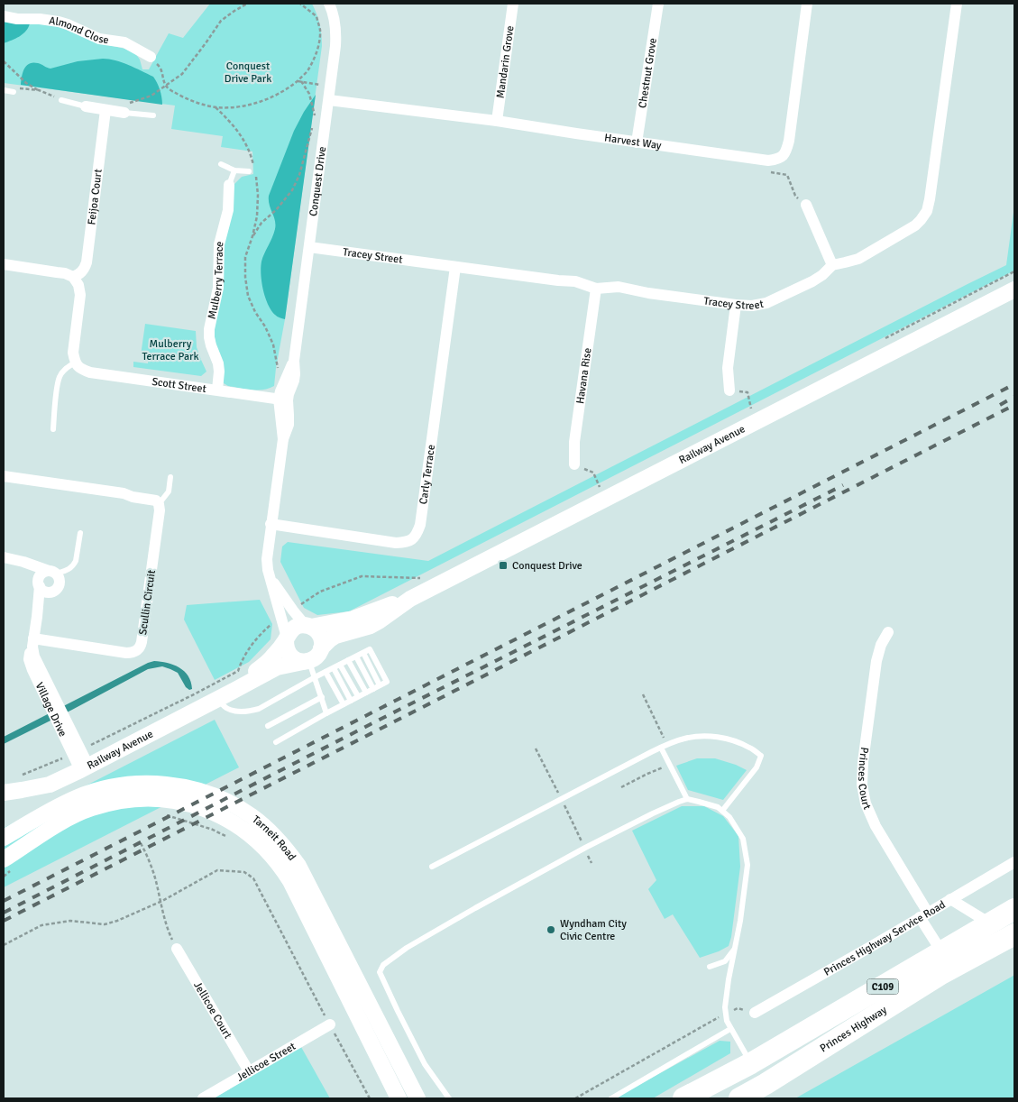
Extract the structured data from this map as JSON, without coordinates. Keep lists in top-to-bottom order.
{
  "streets": {
    "highway": ["C109", "Princes Highway"],
    "street": [
      "Almond Close",
      "Mandarin Grove",
      "Chestnut Grove",
      "Harvest Way",
      "Conquest Drive",
      "Feijoa Court",
      "Tracey Street",
      "Mulberry Terrace",
      "Havana Rise",
      "Scott Street",
      "Railway Avenue",
      "Carly Terrace",
      "Scullin Circuit",
      "Village Drive",
      "Princes Court",
      "Tarneit Road",
      "Princes Highway Service Road",
      "Jellicoe Court",
      "Jellicoe Street"
    ]
  },
  "crossings": [
    ["Mandarin Grove", "Harvest Way"],
    ["Chestnut Grove", "Harvest Way"],
    ["Harvest Way", "Conquest Drive"],
    ["Conquest Drive", "Tracey Street"],
    ["Conquest Drive", "Scott Street"],
    ["Conquest Drive", "Railway Avenue"],
    ["Conquest Drive", "Carly Terrace"],
    ["Tracey Street", "Havana Rise"],
    ["Tracey Street", "Carly Terrace"],
    ["Mulberry Terrace", "Scott Street"],
    ["Railway Avenue", "Village Drive"],
    ["Scullin Circuit", "Village Drive"],
    ["Princes Court", "Princes Highway Service Road"],
    ["Jellicoe Court", "Jellicoe Street"]
  ],
  "parks": ["Conquest Drive Park", "Mulberry Terrace Park"],
  "places": {
    "transit": ["Conquest Drive"],
    "other": ["Wyndham City Civic Centre"]
  }
}
